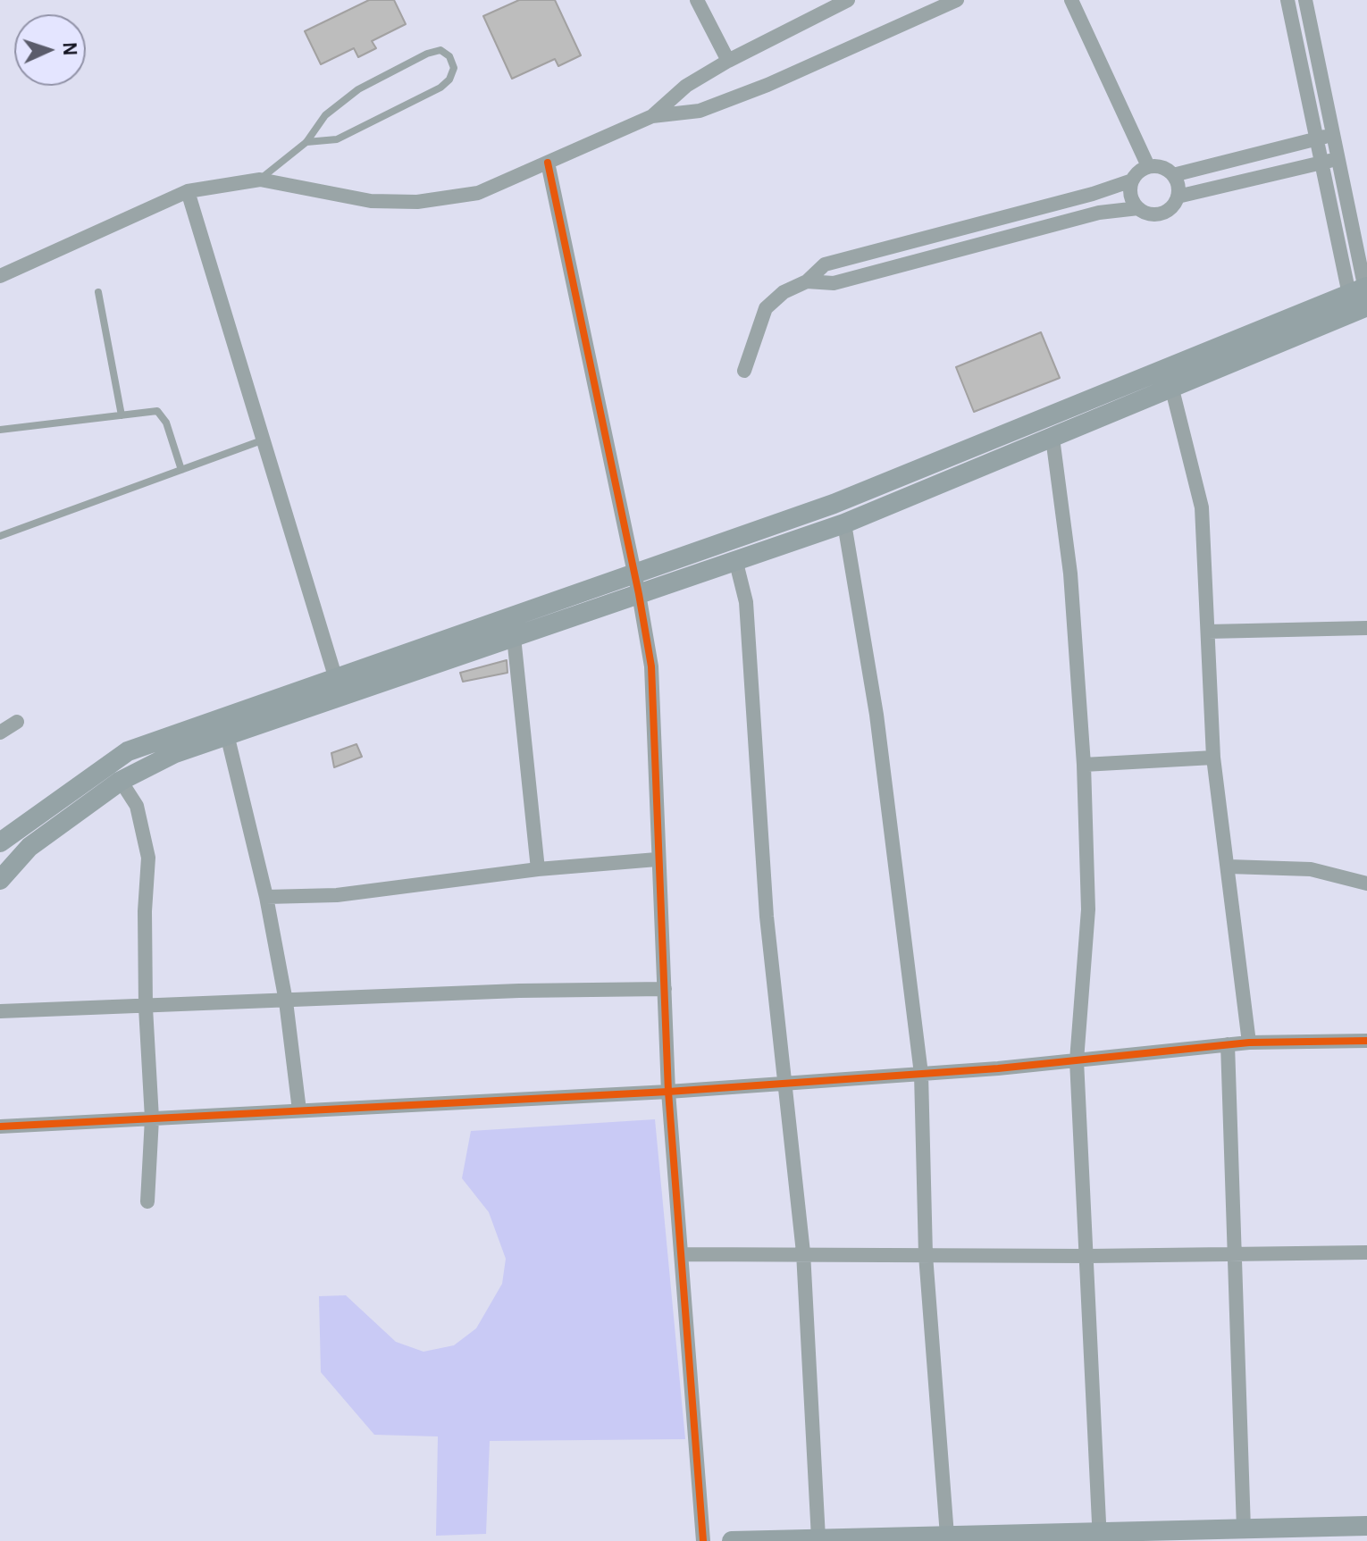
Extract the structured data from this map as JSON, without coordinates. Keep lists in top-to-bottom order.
{
  "north": "right"
}
